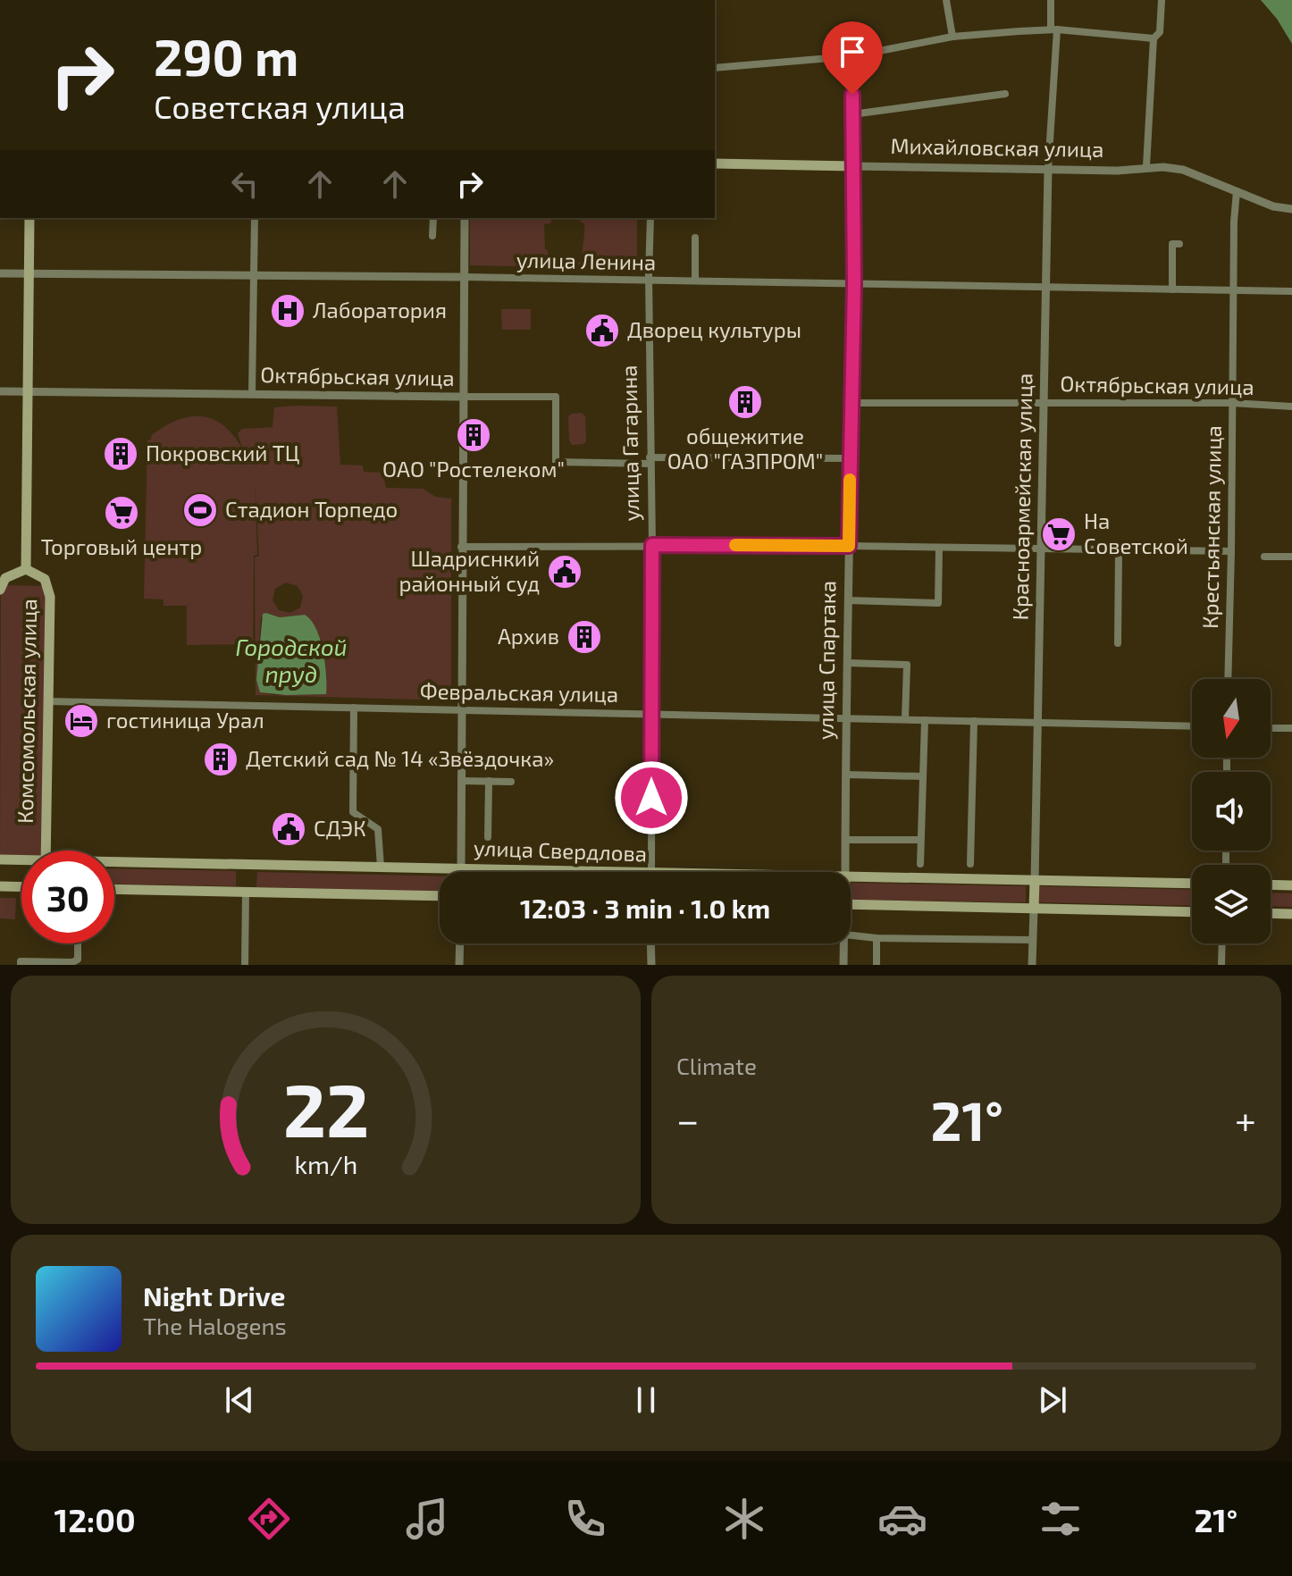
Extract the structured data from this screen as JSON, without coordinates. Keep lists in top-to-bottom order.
{
  "streets": {
    "main road": [
      "Михайловская улица",
      "Красноармейская улица",
      "Комсомольская улица",
      "улица Свердлова"
    ],
    "street": [
      "улица Ленина",
      "Октябрьская улица",
      "улица Гагарина",
      "Крестьянская улица",
      "улица Спартака",
      "Февральская улица"
    ]
  },
  "crossings": [
    ["Михайловская улица", "Красноармейская улица"],
    ["Михайловская улица", "Крестьянская улица"],
    ["Михайловская улица", "улица Спартака"],
    ["улица Ленина", "улица Гагарина"],
    ["улица Ленина", "Красноармейская улица"],
    ["улица Ленина", "Крестьянская улица"],
    ["улица Ленина", "улица Спартака"],
    ["улица Ленина", "Комсомольская улица"],
    ["Октябрьская улица", "улица Гагарина"],
    ["Октябрьская улица", "Красноармейская улица"],
    ["Октябрьская улица", "Крестьянская улица"],
    ["Октябрьская улица", "улица Спартака"],
    ["Октябрьская улица", "Комсомольская улица"],
    ["улица Гагарина", "Февральская улица"],
    ["Красноармейская улица", "Февральская улица"],
    ["Красноармейская улица", "улица Свердлова"],
    ["улица Спартака", "Февральская улица"],
    ["Февральская улица", "Комсомольская улица"]
  ],
  "water": ["Городской пруд"],
  "places": {
    "hospital": ["Лаборатория"],
    "public building": ["Дворец культуры", "Шадриснкий районный суд", "СДЭК"],
    "building": [
      "общежитие ОАО \"ГАЗПРОМ\"",
      "ОАО \"Ростелеком\"",
      "Покровский ТЦ",
      "Архив",
      "Детский сад № 14 «Звёздочка»"
    ],
    "sports": ["Стадион Торпедо"],
    "supermarket": ["Торговый центр", "На Советской"],
    "hotel": ["гостиница Урал"]
  },
  "north": "bottom",
  "page": {
    "turn": ["290 m", "Советская улица"],
    "limit": "30",
    "trip": "12:03 · 3 min · 1.0 km",
    "tile": "Climate",
    "heat": ["−", "21°", "+"],
    "song": ["Night Drive", "The Halogens"],
    "tabs": ["12:00", "21°"],
    "gauge": ["22", "km/h"]
  }
}
